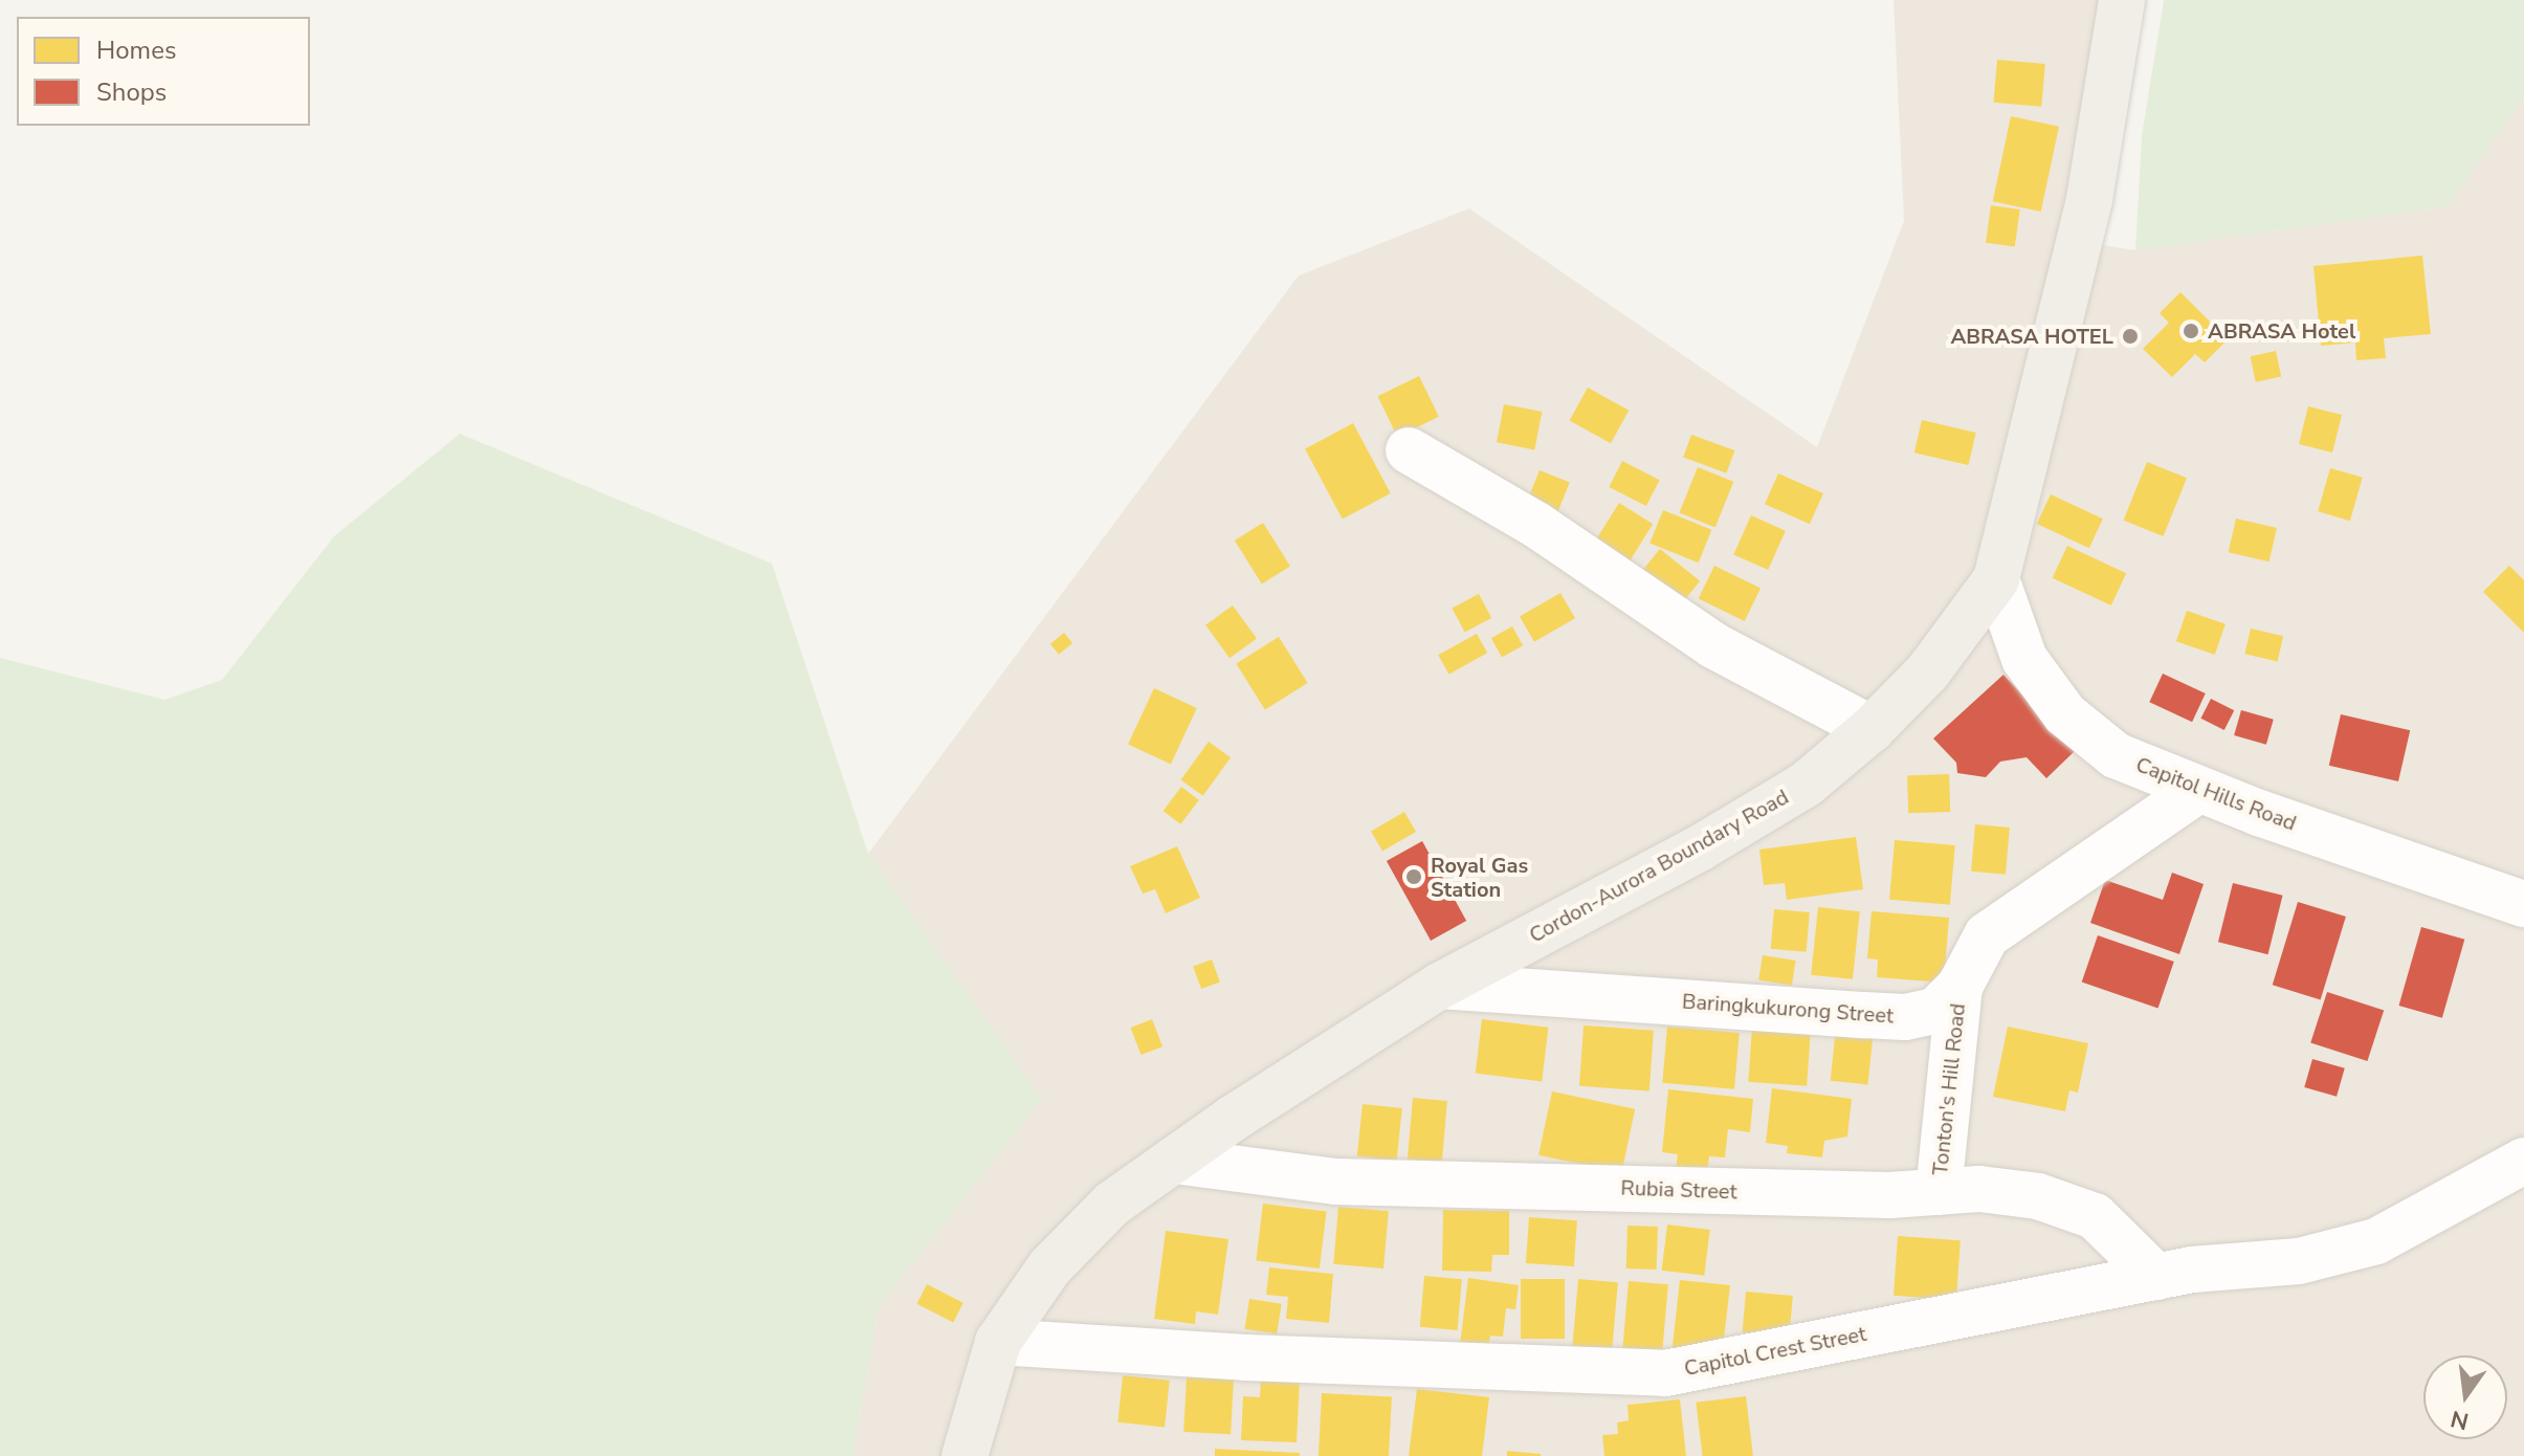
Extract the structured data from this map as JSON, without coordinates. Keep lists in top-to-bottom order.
{
  "streets": {
    "main road": ["Cordon-Aurora Boundary Road"],
    "street": [
      "Capitol Hills Road",
      "Baringkukurong Street",
      "Tonton's Hill Road",
      "Rubia Street",
      "Capitol Crest Street"
    ]
  },
  "crossings": [
    ["Capitol Hills Road", "Cordon-Aurora Boundary Road"],
    ["Capitol Hills Road", "Baringkukurong Street"],
    ["Cordon-Aurora Boundary Road", "Baringkukurong Street"],
    ["Cordon-Aurora Boundary Road", "Rubia Street"],
    ["Cordon-Aurora Boundary Road", "Capitol Crest Street"],
    ["Baringkukurong Street", "Tonton's Hill Road"],
    ["Tonton's Hill Road", "Rubia Street"],
    ["Rubia Street", "Capitol Crest Street"]
  ],
  "places": ["ABRASA Hotel", "ABRASA HOTEL", "Royal Gas Station"],
  "legend": ["Homes", "Shops"],
  "north": "bottom"
}
